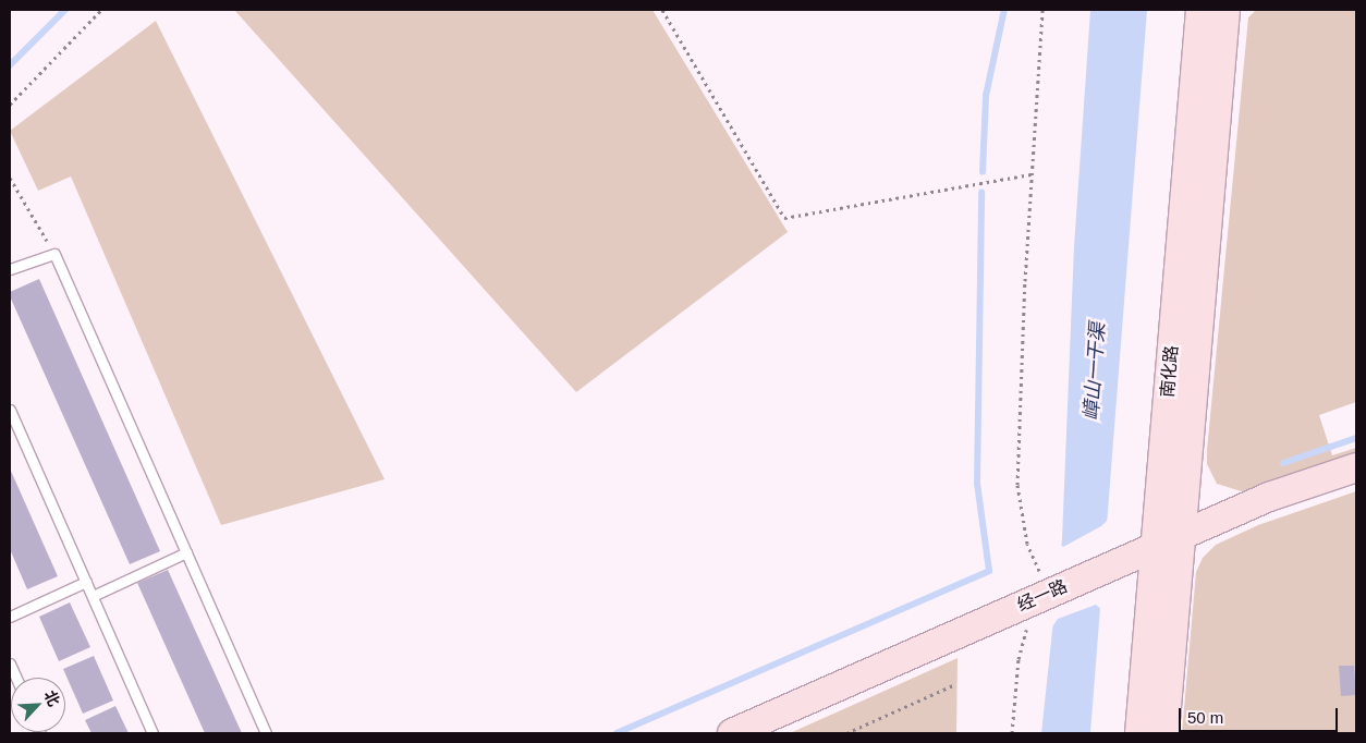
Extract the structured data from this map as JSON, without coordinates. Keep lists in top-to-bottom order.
{
  "streets": {
    "main road": ["南化路", "经一路"]
  },
  "crossings": [
    ["南化路", "经一路"]
  ],
  "water": ["嶂山一干渠"],
  "scale_bar": "50 m",
  "north": "top right"
}
